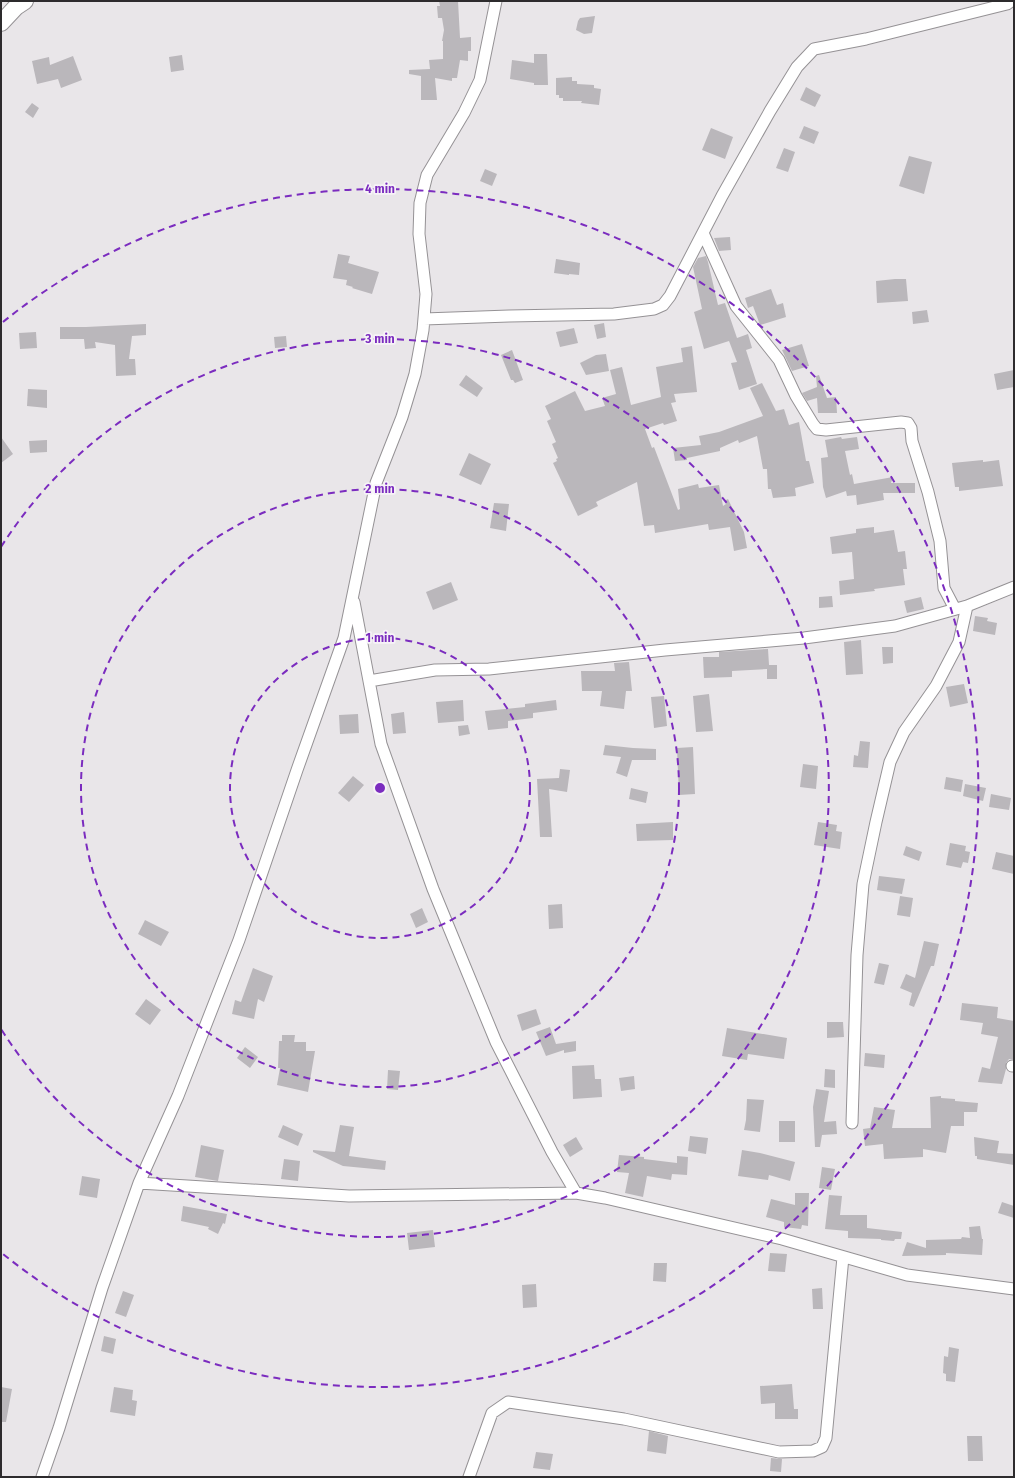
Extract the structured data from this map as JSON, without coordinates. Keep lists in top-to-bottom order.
{
  "rings": [
    "4 min",
    "3 min",
    "2 min",
    "1 min"
  ]
}
